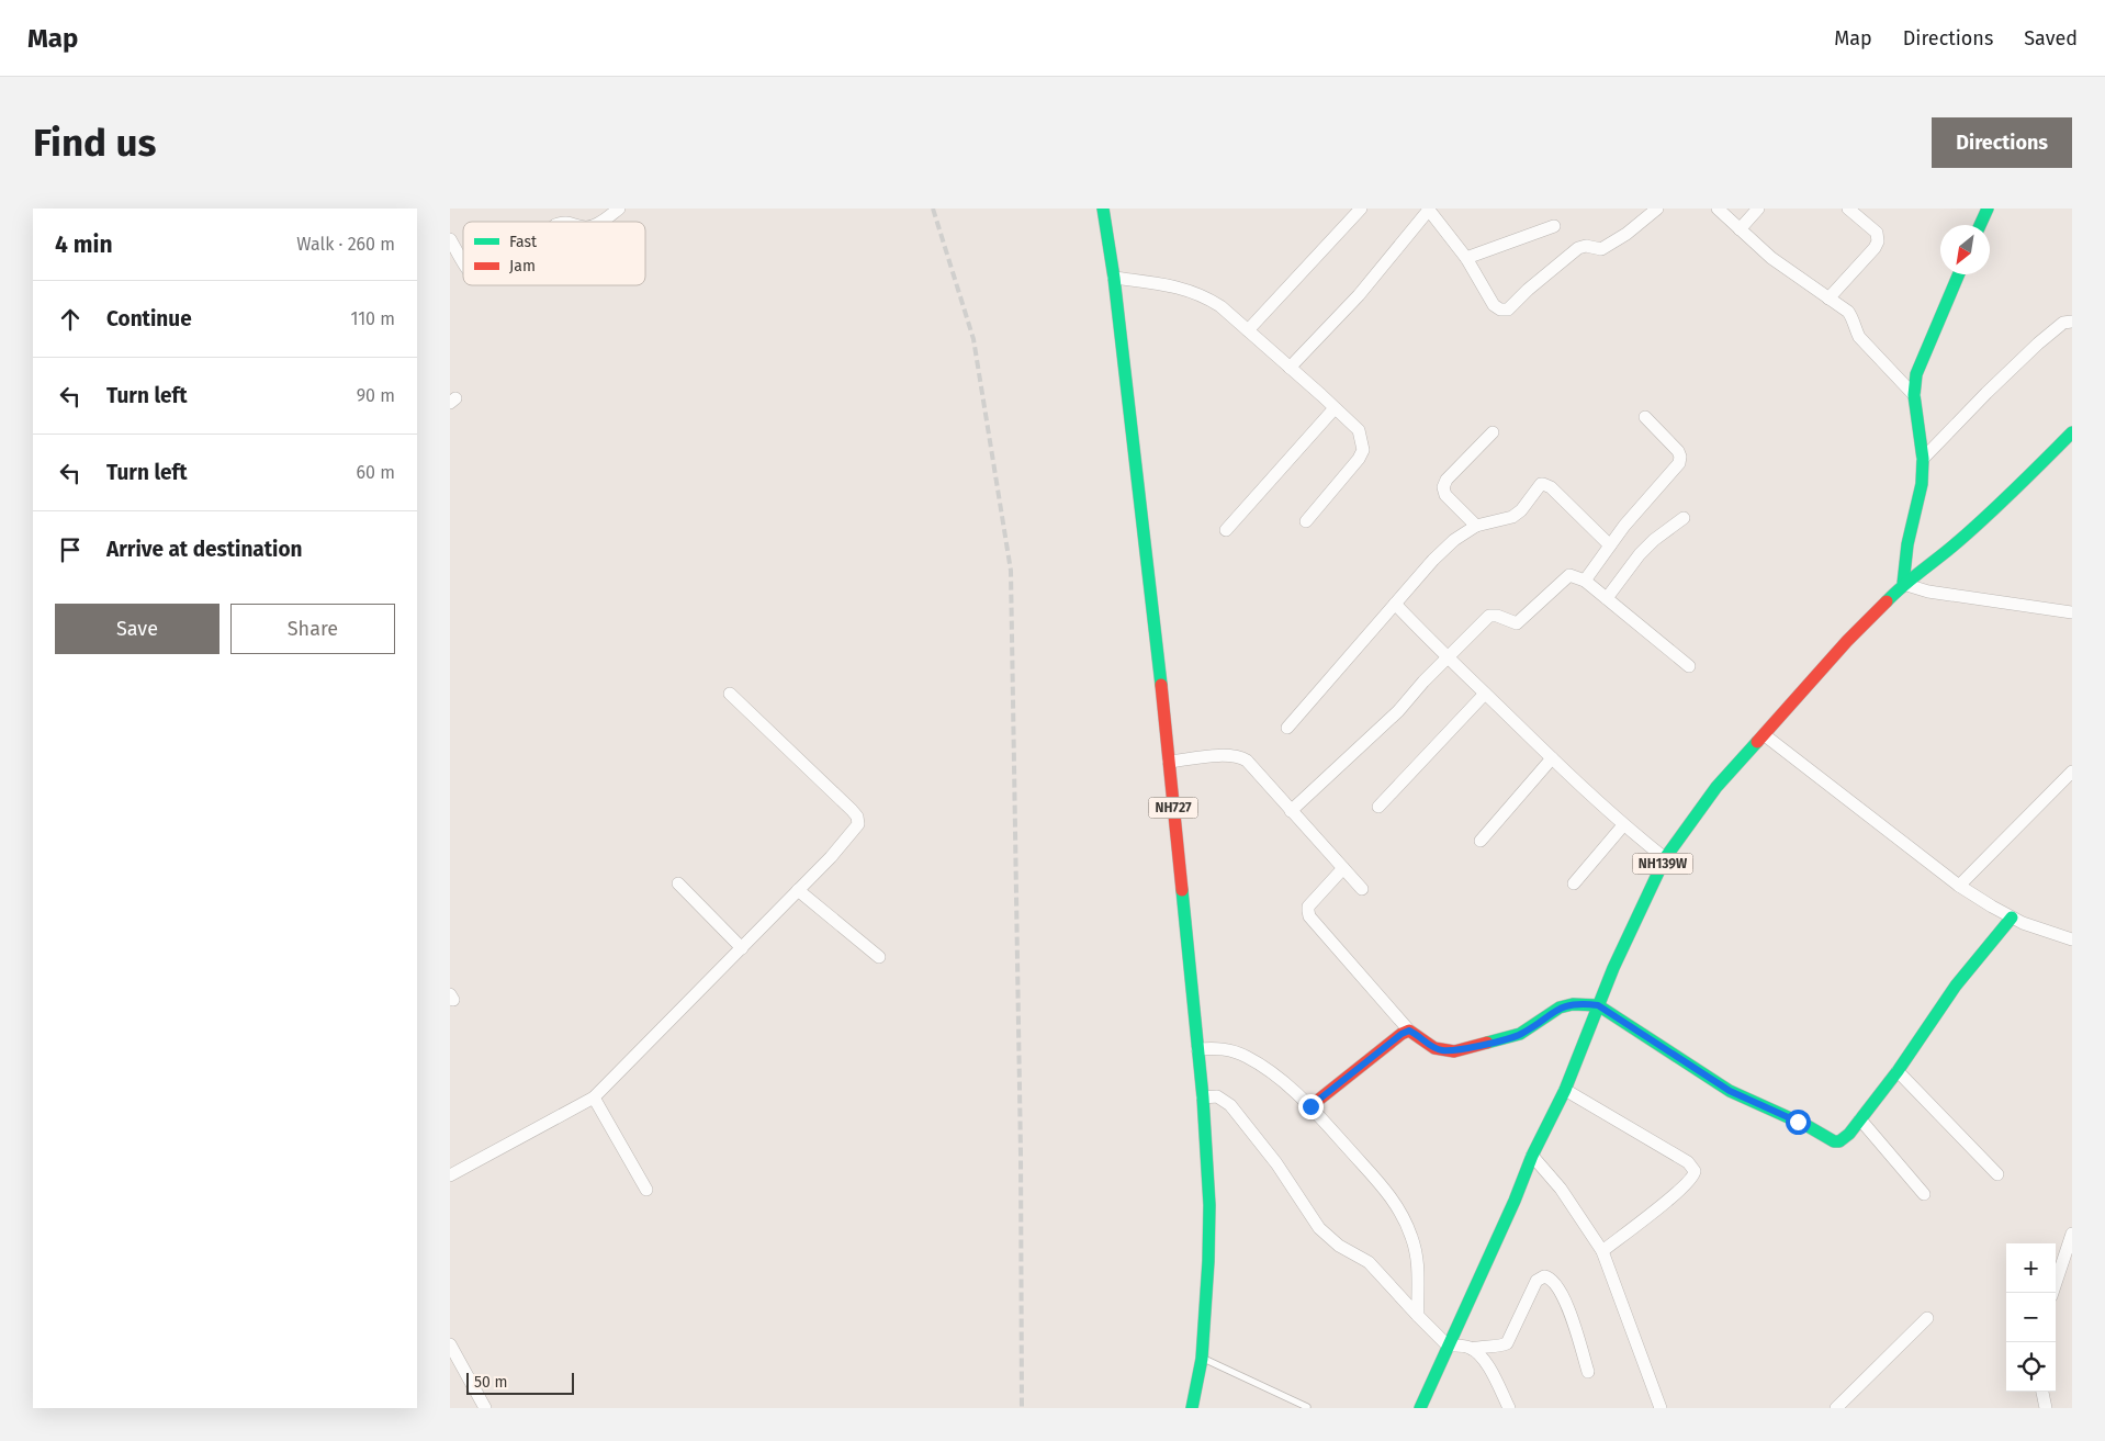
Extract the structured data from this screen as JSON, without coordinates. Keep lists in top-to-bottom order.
{
  "streets": {
    "main road": ["NH727", "NH139W"]
  },
  "legend": ["Fast", "Jam"],
  "scale_bar": "50 m",
  "north": "bottom left",
  "page": {
    "header": "Map",
    "nav": ["Map", "Directions", "Saved"],
    "buttons": [
      "Directions",
      ["Save", "Share"]
    ],
    "title": "Find us",
    "heading": ["4 min", "Walk · 260 m"],
    "list": [
      ["Continue", "110 m"],
      ["Turn left", "90 m"],
      ["Turn left", "60 m"],
      "Arrive at destination"
    ],
    "map_buttons": ["+", "−"],
    "scale": "50 m"
  }
}
